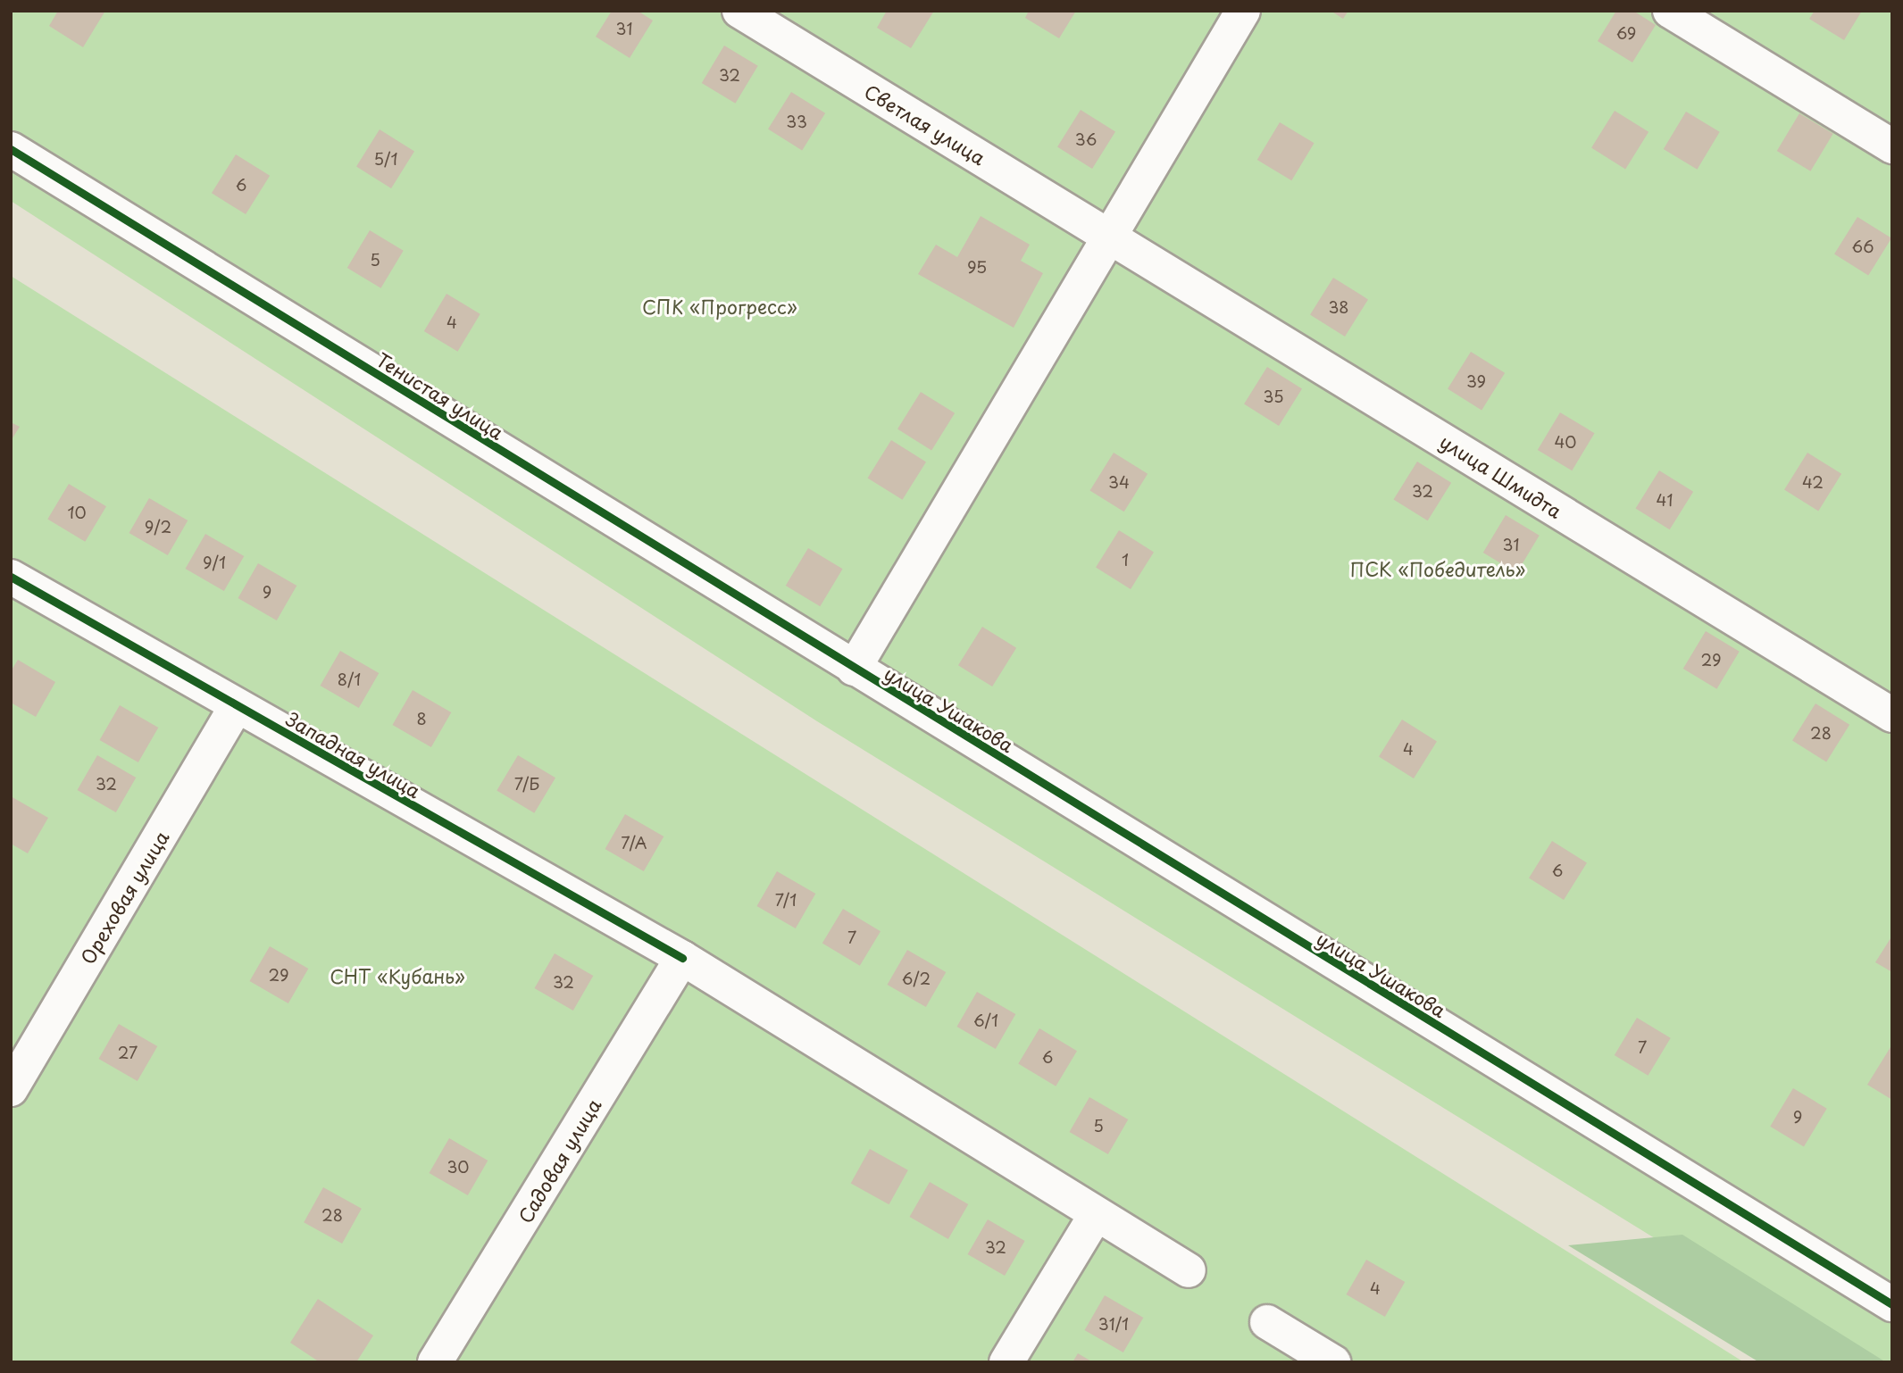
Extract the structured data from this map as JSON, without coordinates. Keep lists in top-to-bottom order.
{
  "streets": {
    "street": [
      "Светлая улица",
      "Тенистая улица",
      "улица Шмидта",
      "улица Ушакова",
      "Западная улица",
      "Ореховая улица",
      "Садовая улица"
    ]
  },
  "crossings": [
    ["Светлая улица", "улица Шмидта"],
    ["Тенистая улица", "улица Ушакова"],
    ["Западная улица", "Ореховая улица"],
    ["Западная улица", "Садовая улица"]
  ],
  "parks": ["СПК «Прогресс»", "ПСК «Победитель»", "СНТ «Кубань»"],
  "house_numbers": [
    "31",
    "69",
    "32",
    "33",
    "36",
    "5/1",
    "6",
    "66",
    "5",
    "95",
    "38",
    "4",
    "39",
    "35",
    "40",
    "34",
    "42",
    "32",
    "41",
    "10",
    "9/2",
    "31",
    "1",
    "9/1",
    "9",
    "29",
    "8/1",
    "8",
    "28",
    "4",
    "32",
    "7/Б",
    "7/А",
    "6",
    "7/1",
    "7",
    "29",
    "6/2",
    "32",
    "6/1",
    "7",
    "27",
    "6",
    "9",
    "5",
    "30",
    "28",
    "32",
    "4",
    "31/1"
  ]
}
